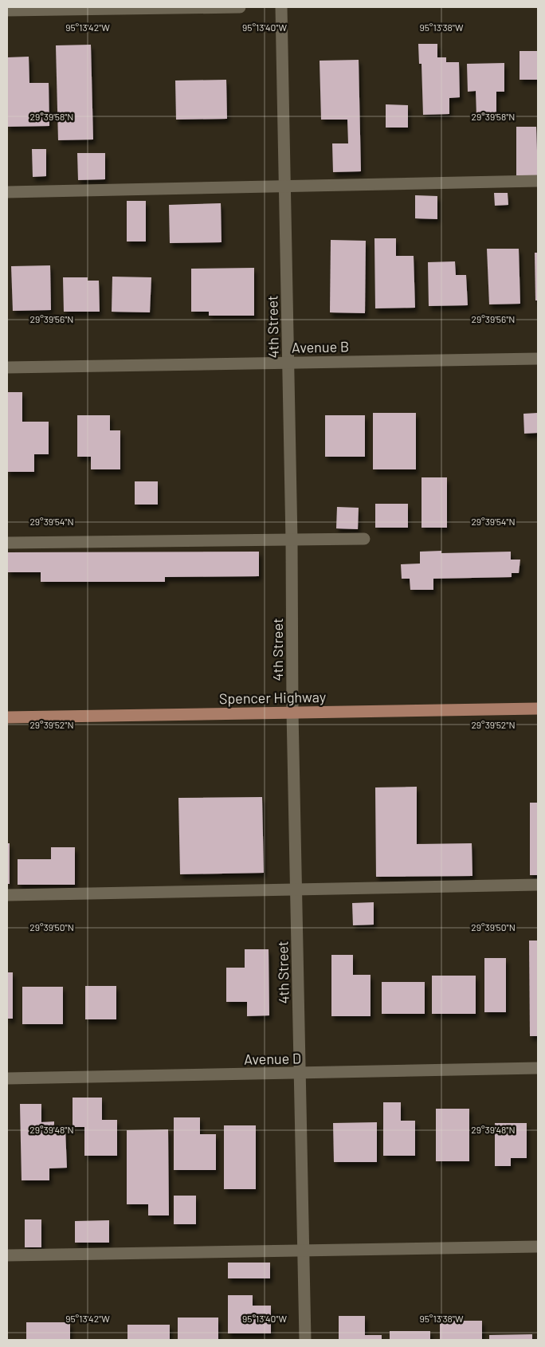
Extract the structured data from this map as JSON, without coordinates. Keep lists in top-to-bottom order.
{
  "streets": {
    "main road": ["Spencer Highway"],
    "street": ["4th Street", "Avenue B", "Avenue D"]
  },
  "crossings": [
    ["4th Street", "Avenue B"],
    ["4th Street", "Spencer Highway"],
    ["4th Street", "Avenue D"]
  ],
  "coordinates": [
    "95°13'42\"W",
    "95°13'40\"W",
    "95°13'38\"W",
    "29°39'58\"N",
    "29°39'56\"N",
    "29°39'54\"N",
    "29°39'52\"N",
    "29°39'50\"N",
    "29°39'48\"N"
  ]
}
